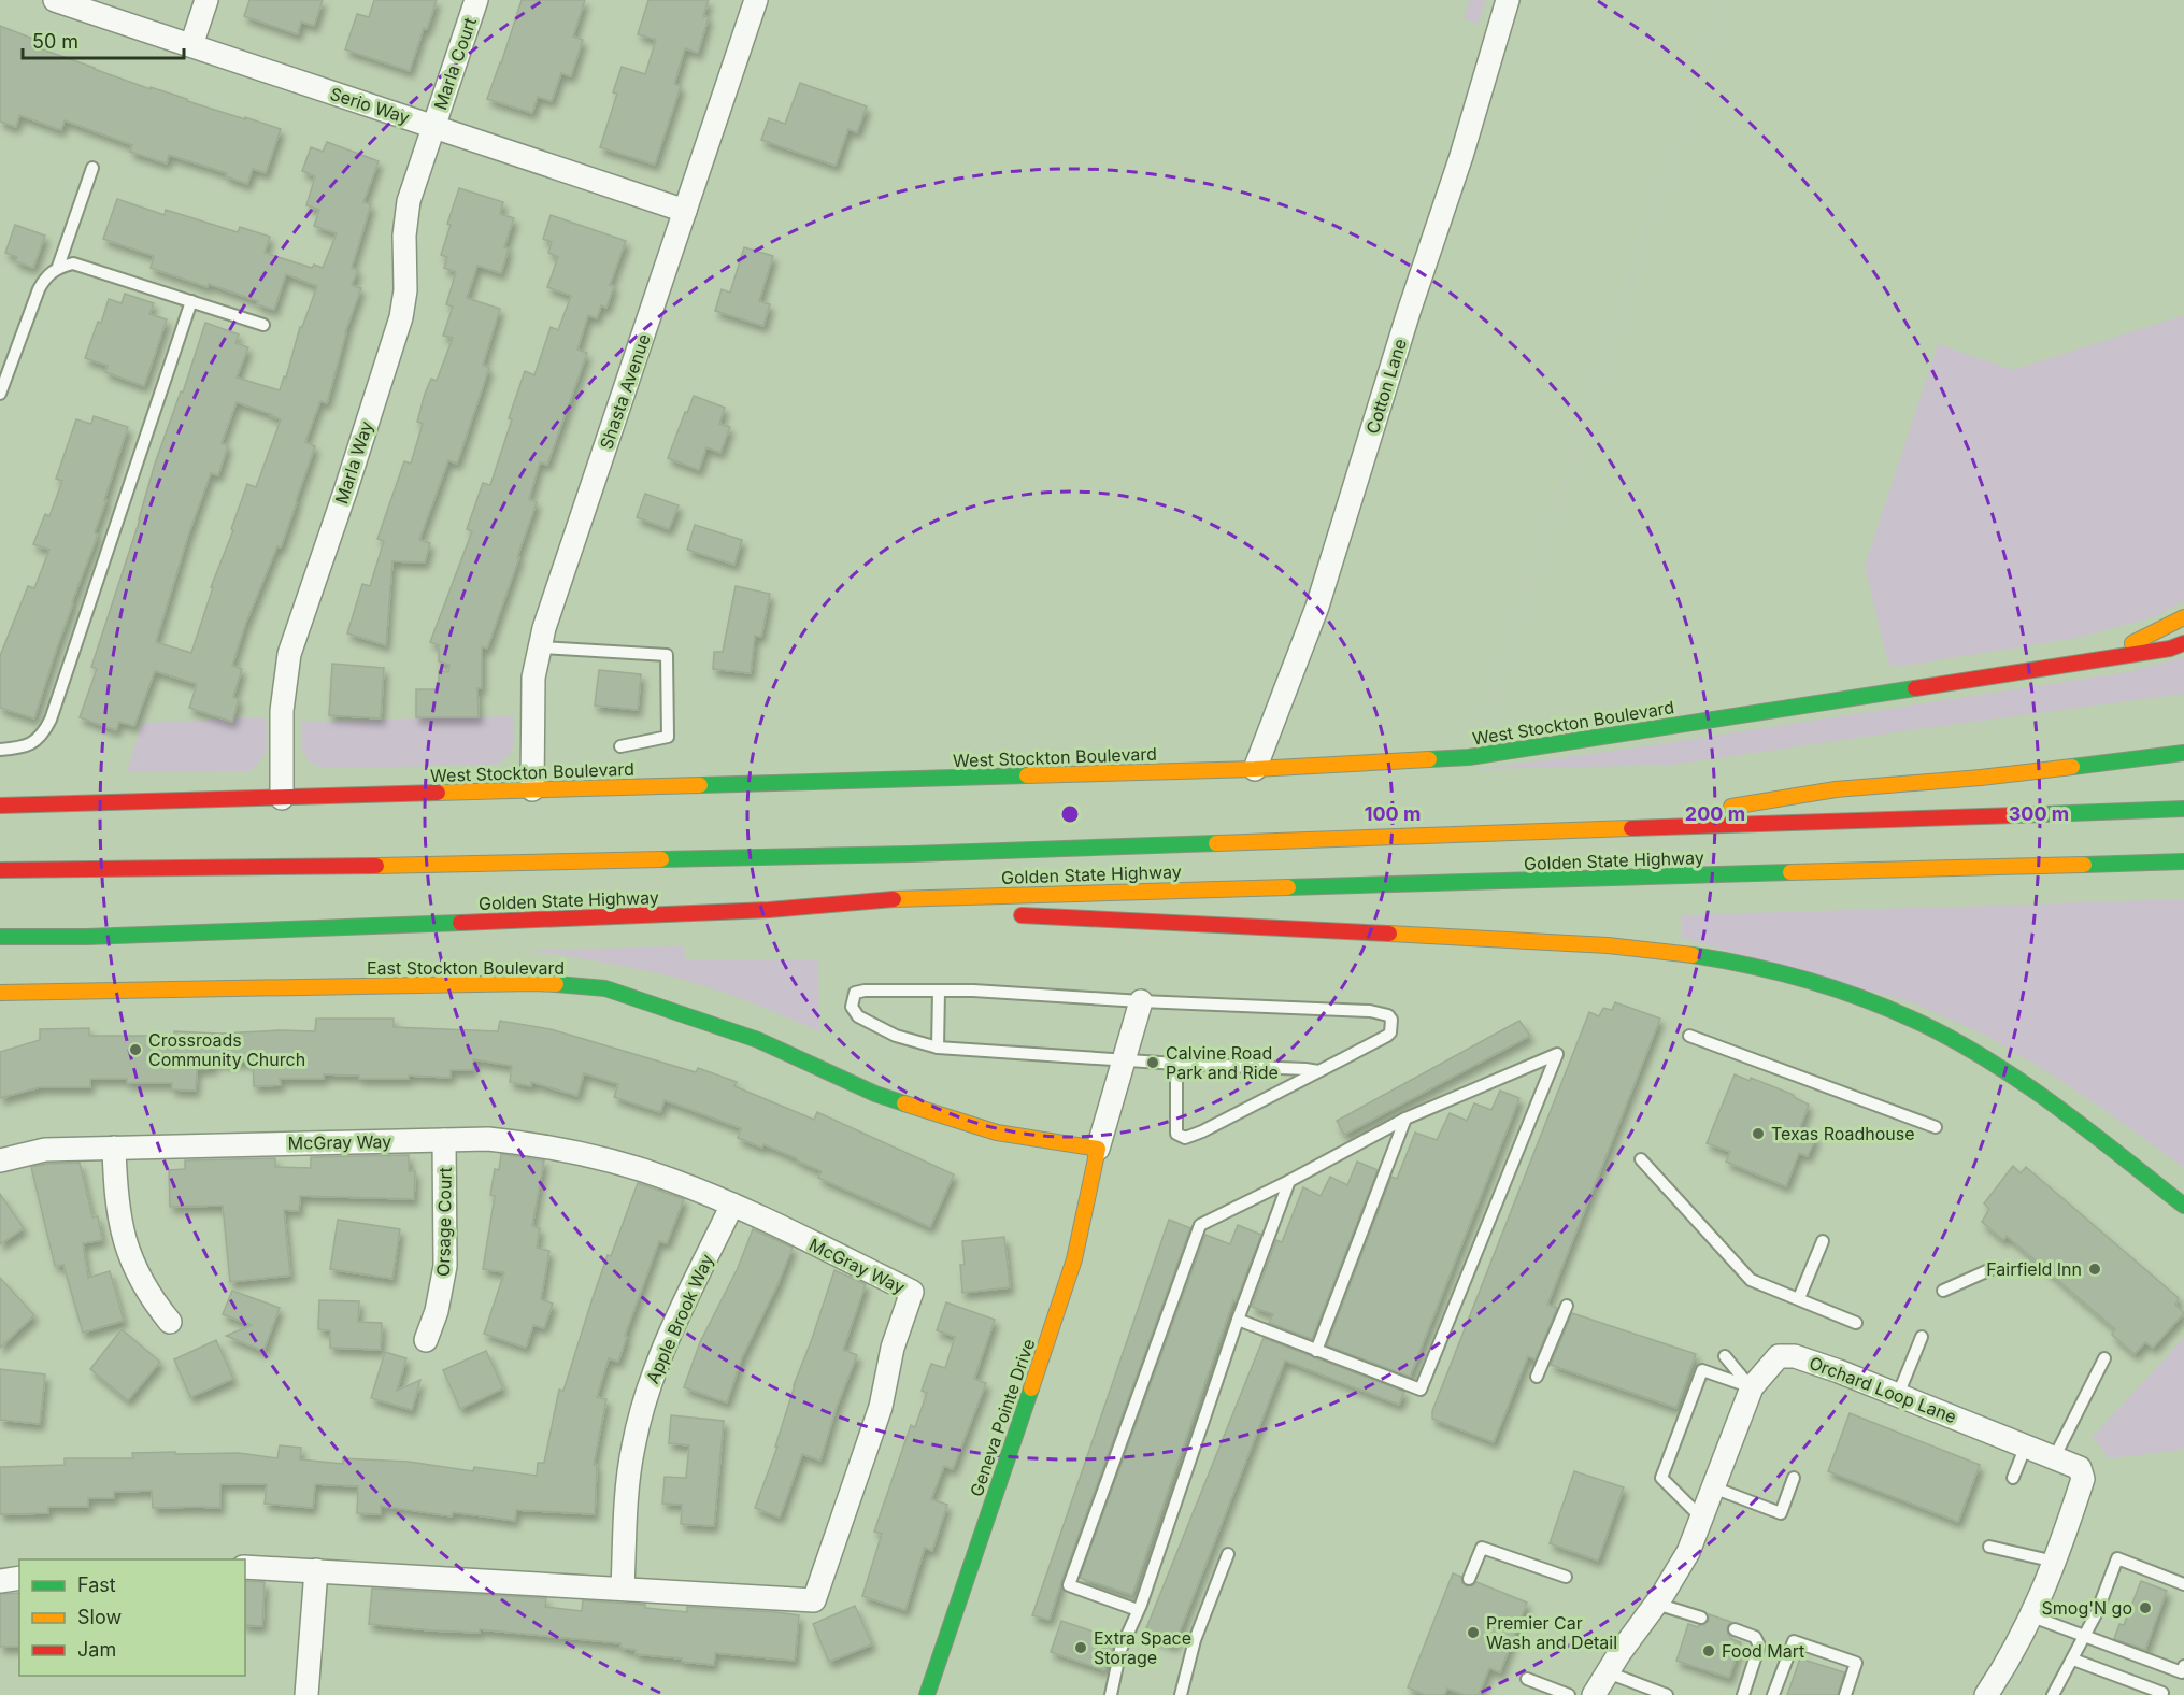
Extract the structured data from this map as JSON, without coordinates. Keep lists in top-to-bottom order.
{
  "streets": {
    "main road": [
      "West Stockton Boulevard",
      "Golden State Highway",
      "East Stockton Boulevard",
      "Geneva Pointe Drive"
    ],
    "street": [
      "Marla Court",
      "Serio Way",
      "Cotton Lane",
      "Shasta Avenue",
      "Marla Way",
      "McGray Way",
      "Orsage Court",
      "Apple Brook Way",
      "Orchard Loop Lane"
    ]
  },
  "crossings": [
    ["Marla Court", "Serio Way"],
    ["Marla Court", "Marla Way"],
    ["Serio Way", "Shasta Avenue"],
    ["Serio Way", "Marla Way"],
    ["Cotton Lane", "West Stockton Boulevard"],
    ["Shasta Avenue", "West Stockton Boulevard"],
    ["Marla Way", "West Stockton Boulevard"],
    ["East Stockton Boulevard", "Geneva Pointe Drive"],
    ["McGray Way", "Orsage Court"],
    ["McGray Way", "Apple Brook Way"]
  ],
  "places": [
    "Crossroads Community Church",
    "Calvine Road Park and Ride",
    "Texas Roadhouse",
    "Fairfield Inn",
    "Smog'N go",
    "Premier Car Wash and Detail",
    "Extra Space Storage",
    "Food Mart"
  ],
  "legend": ["Fast", "Slow", "Jam"],
  "scale_bar": "50 m",
  "rings": ["100 m", "200 m", "300 m"]
}
